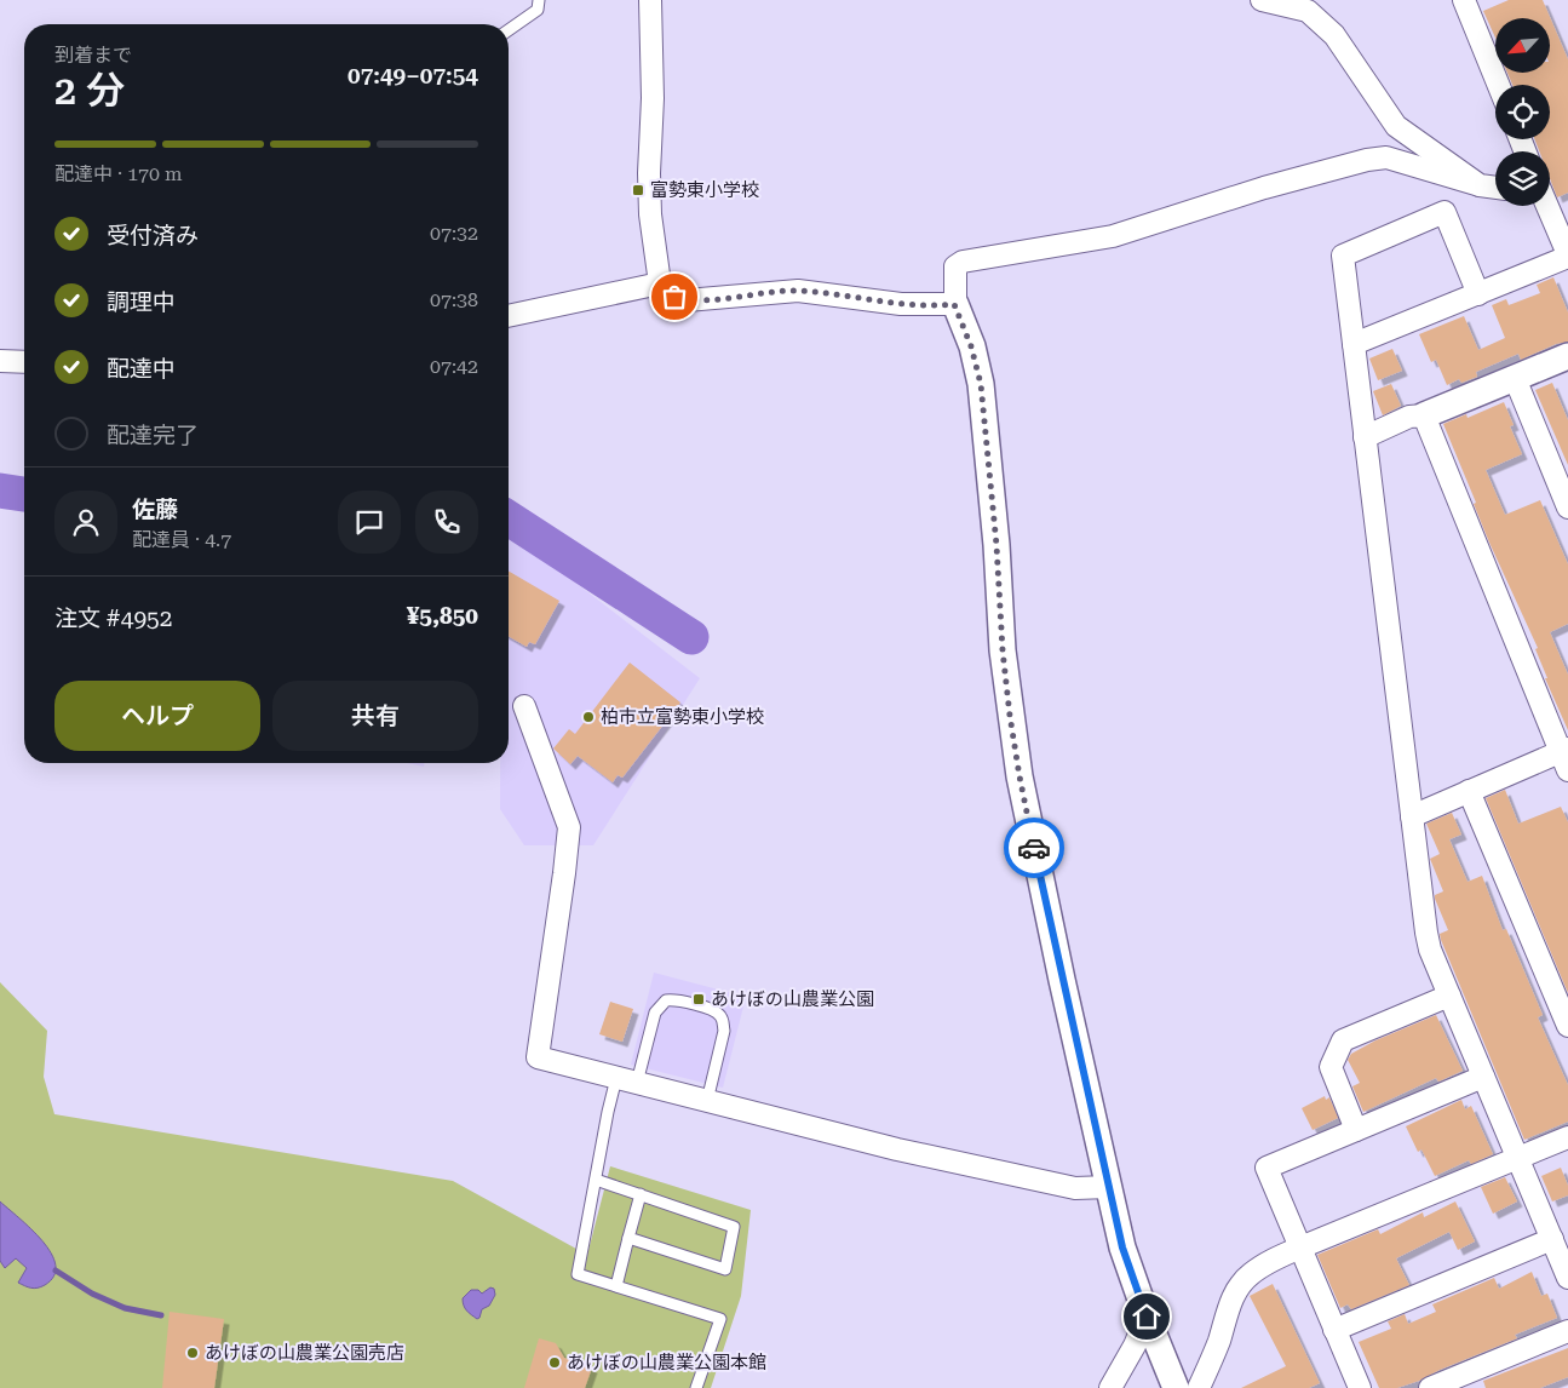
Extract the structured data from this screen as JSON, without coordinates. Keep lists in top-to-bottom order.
{
  "places": {
    "transit": ["富勢東小学校", "あけぼの山農業公園"],
    "other": ["柏市立富勢東小学校", "あけぼの山農業公園売店", "あけぼの山農業公園本館"]
  },
  "north": "bottom left",
  "page": {
    "heading": ["2 分", "到着まで", "07:49–07:54"],
    "panel": [
      "佐藤",
      "配達員 · 4.7",
      "注文 #4952",
      "¥5,850"
    ],
    "bar": "配達中 · 170 m",
    "list": [
      ["受付済み", "07:32"],
      ["調理中", "07:38"],
      ["配達中", "07:42"],
      "配達完了"
    ],
    "buttons": ["ヘルプ", "共有"]
  }
}
